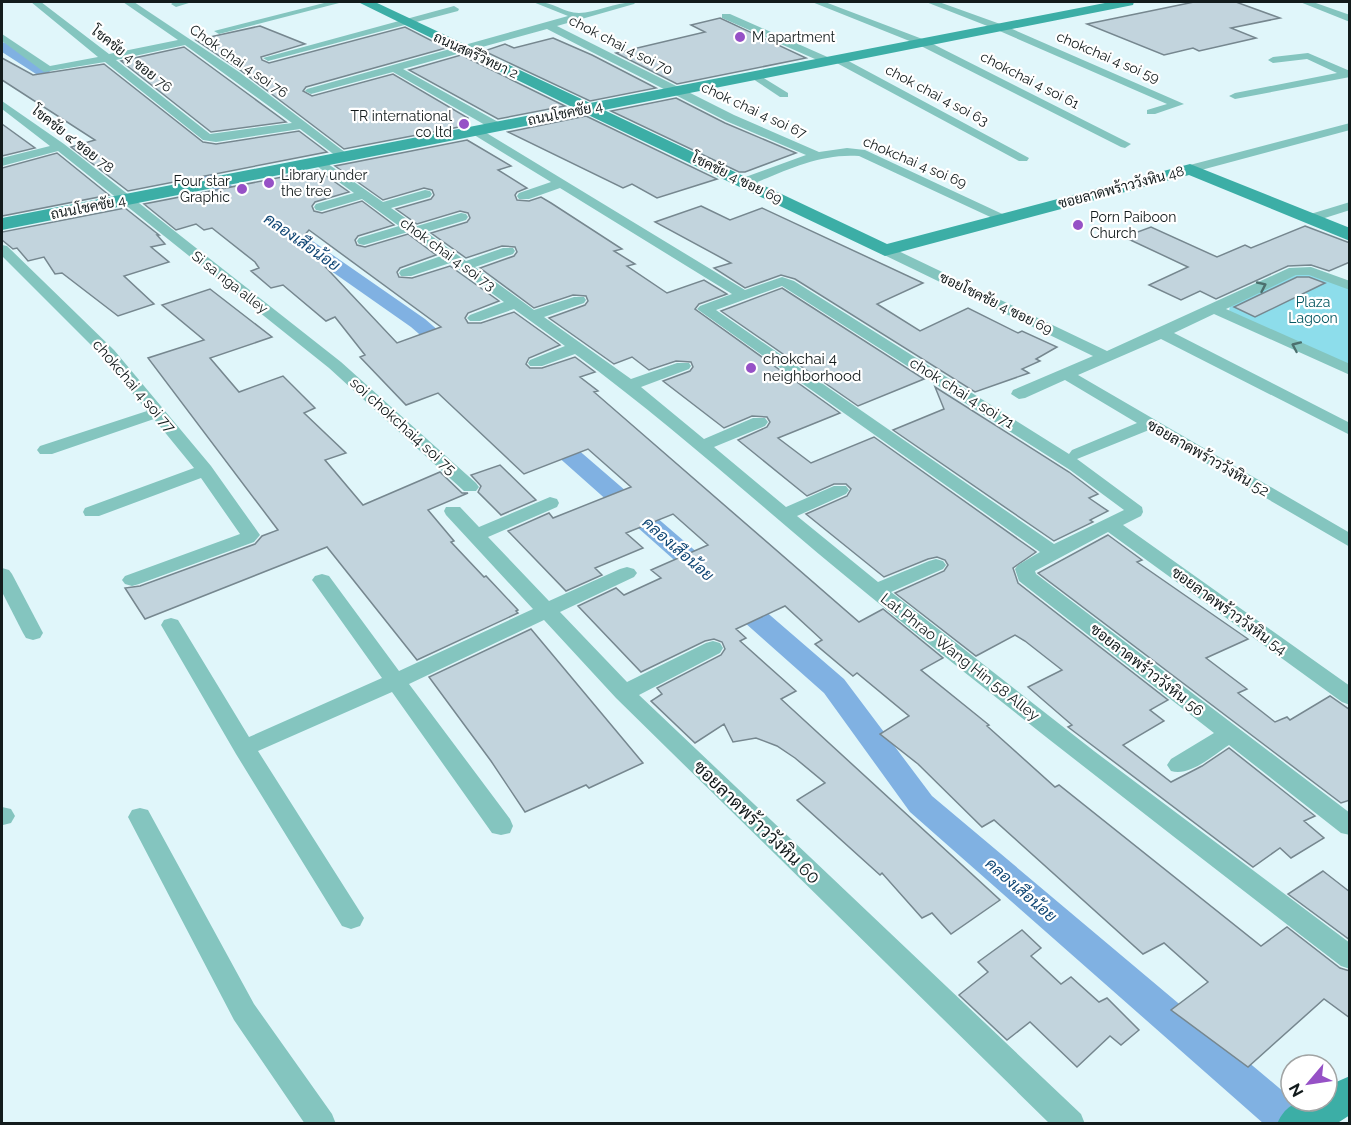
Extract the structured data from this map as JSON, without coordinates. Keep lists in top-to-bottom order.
{
  "streets": {
    "street": [
      "chok chai 4 soi 70",
      "ถนนสตรีวิทยา 2",
      "chokchai 4 soi 59",
      "โชคชัย 4 ซอย 76",
      "Chok chai 4 soi 76",
      "chokchai 4 soi 61",
      "chok chai 4 soi 63",
      "chok chai 4 soi 67",
      "ถนนโชคชัย 4",
      "โชคชัย ๔ ซอย 78",
      "chokchai 4 soi 69",
      "โชคชัย 4 ซอย 69",
      "ซอยลาดพร้าววังหิน 48",
      "chok chai 4 soi 73",
      "Si sa nga alley",
      "ซอยโชคชัย 4 ซอย 69",
      "chokchai 4 soi 77",
      "chok chai 4 soi 71",
      "soi chokchai4 soi 75",
      "ซอยลาดพร้าววังหิน 52",
      "ซอยลาดพร้าววังหิน 54",
      "Lat Phrao Wang Hin 58 Alley",
      "ซอยลาดพร้าววังหิน 56",
      "ซอยลาดพร้าววังหิน 60"
    ]
  },
  "crossings": [
    ["chok chai 4 soi 70", "chok chai 4 soi 67"],
    ["chok chai 4 soi 70", "ถนนโชคชัย 4"],
    ["ถนนสตรีวิทยา 2", "ถนนโชคชัย 4"],
    ["ถนนสตรีวิทยา 2", "โชคชัย 4 ซอย 69"],
    ["chokchai 4 soi 59", "ถนนโชคชัย 4"],
    ["โชคชัย 4 ซอย 76", "Chok chai 4 soi 76"],
    ["Chok chai 4 soi 76", "ถนนโชคชัย 4"],
    ["chokchai 4 soi 61", "ถนนโชคชัย 4"],
    ["chok chai 4 soi 63", "ถนนโชคชัย 4"],
    ["chok chai 4 soi 67", "ถนนโชคชัย 4"],
    ["chok chai 4 soi 67", "chokchai 4 soi 69"],
    ["ถนนโชคชัย 4", "โชคชัย ๔ ซอย 78"],
    ["ถนนโชคชัย 4", "โชคชัย 4 ซอย 69"],
    ["ถนนโชคชัย 4", "chok chai 4 soi 73"],
    ["ถนนโชคชัย 4", "Si sa nga alley"],
    ["โชคชัย ๔ ซอย 78", "Si sa nga alley"],
    ["chokchai 4 soi 69", "โชคชัย 4 ซอย 69"],
    ["chokchai 4 soi 69", "ซอยลาดพร้าววังหิน 48"],
    ["โชคชัย 4 ซอย 69", "ซอยลาดพร้าววังหิน 48"],
    ["โชคชัย 4 ซอย 69", "ซอยโชคชัย 4 ซอย 69"],
    ["ซอยลาดพร้าววังหิน 48", "ซอยโชคชัย 4 ซอย 69"],
    ["chok chai 4 soi 73", "Lat Phrao Wang Hin 58 Alley"],
    ["Si sa nga alley", "soi chokchai4 soi 75"],
    ["chok chai 4 soi 71", "ซอยลาดพร้าววังหิน 56"],
    ["ซอยลาดพร้าววังหิน 54", "ซอยลาดพร้าววังหิน 56"]
  ],
  "water": ["คลองเสือน้อย"],
  "parks": ["Plaza Lagoon"],
  "places": [
    "M apartment",
    "TR international co ltd",
    "Library under the tree",
    "Four star Graphic",
    "Porn Paiboon Church",
    "chokchai 4 neighborhood"
  ],
  "north": "bottom left"
}
